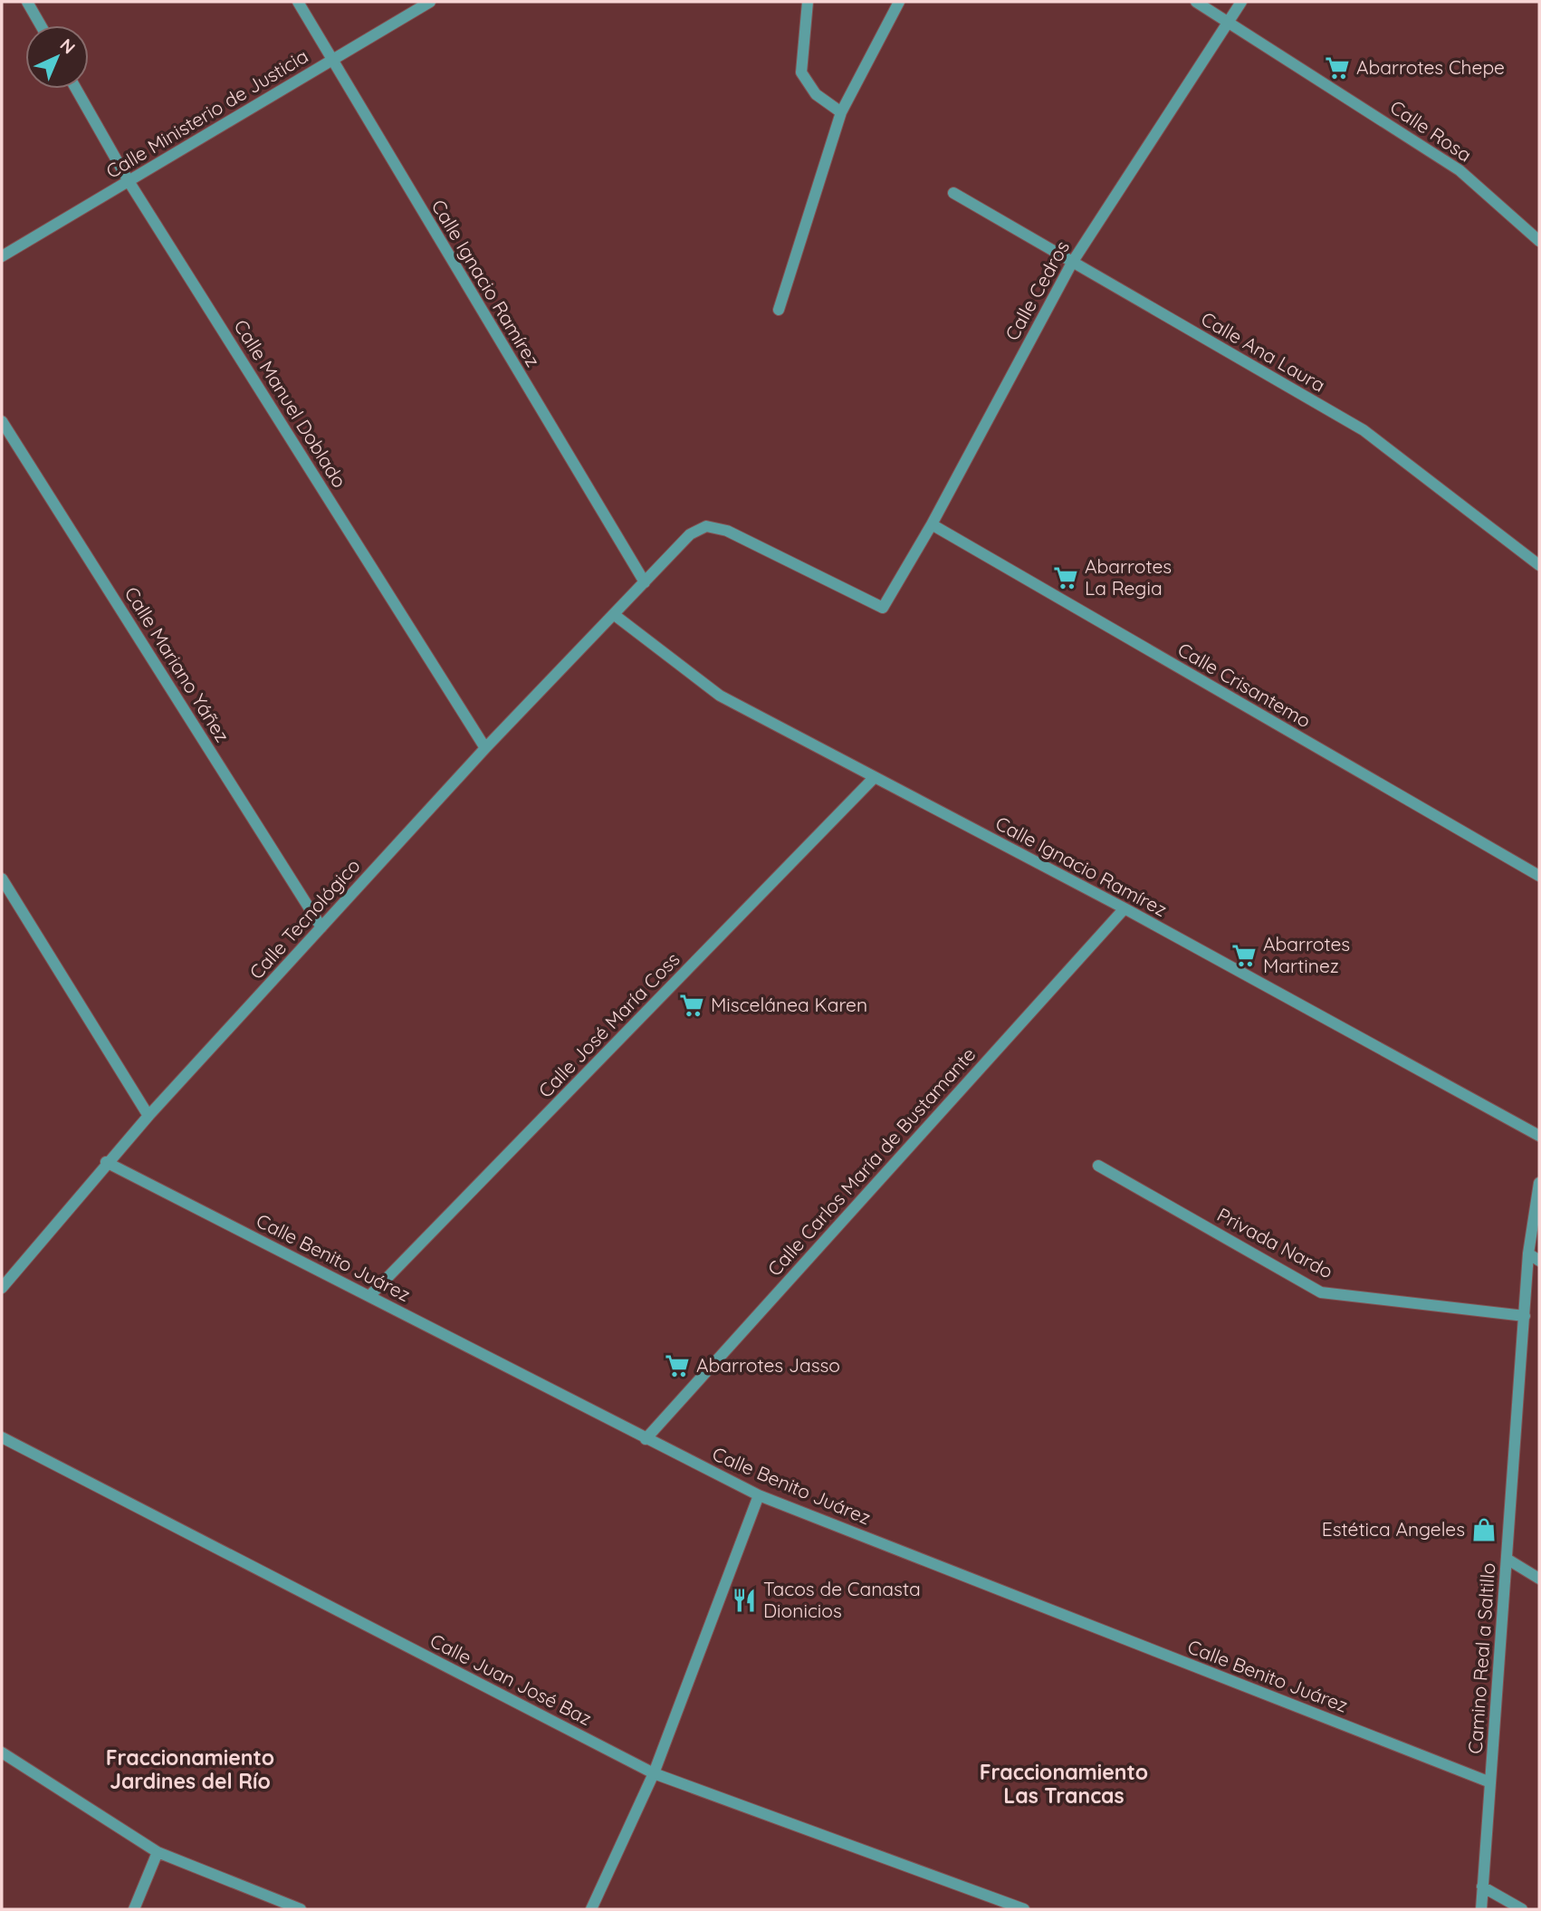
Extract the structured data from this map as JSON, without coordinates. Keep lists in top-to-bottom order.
{
  "streets": {
    "street": [
      "Calle Ministerio de Justicia",
      "Calle Rosa",
      "Calle Ignacio Ramírez",
      "Calle Cedros",
      "Calle Ana Laura",
      "Calle Manuel Doblado",
      "Calle Mariano Yáñez",
      "Calle Crisantemo",
      "Calle Tecnológico",
      "Calle José María Coss",
      "Calle Carlos María de Bustamante",
      "Privada Nardo",
      "Calle Benito Juárez",
      "Camino Real a Saltillo",
      "Calle Juan José Baz"
    ]
  },
  "crossings": [
    ["Calle Ministerio de Justicia", "Calle Ignacio Ramírez"],
    ["Calle Ministerio de Justicia", "Calle Manuel Doblado"],
    ["Calle Rosa", "Calle Cedros"],
    ["Calle Ignacio Ramírez", "Calle Tecnológico"],
    ["Calle Ignacio Ramírez", "Calle José María Coss"],
    ["Calle Ignacio Ramírez", "Calle Carlos María de Bustamante"],
    ["Calle Cedros", "Calle Ana Laura"],
    ["Calle Cedros", "Calle Crisantemo"],
    ["Calle Cedros", "Calle Tecnológico"],
    ["Calle Manuel Doblado", "Calle Tecnológico"],
    ["Calle Mariano Yáñez", "Calle Tecnológico"],
    ["Calle Tecnológico", "Calle Benito Juárez"],
    ["Calle José María Coss", "Calle Benito Juárez"],
    ["Calle Carlos María de Bustamante", "Calle Benito Juárez"],
    ["Privada Nardo", "Camino Real a Saltillo"],
    ["Calle Benito Juárez", "Camino Real a Saltillo"]
  ],
  "districts": ["Fraccionamiento Jardines del Río", "Fraccionamiento Las Trancas"],
  "places": {
    "supermarket": [
      "Abarrotes Chepe",
      "Abarrotes La Regia",
      "Abarrotes Martinez",
      "Miscelánea Karen",
      "Abarrotes Jasso"
    ],
    "shop": ["Estética Angeles"],
    "restaurant": ["Tacos de Canasta Dionicios"]
  },
  "north": "top right"
}
